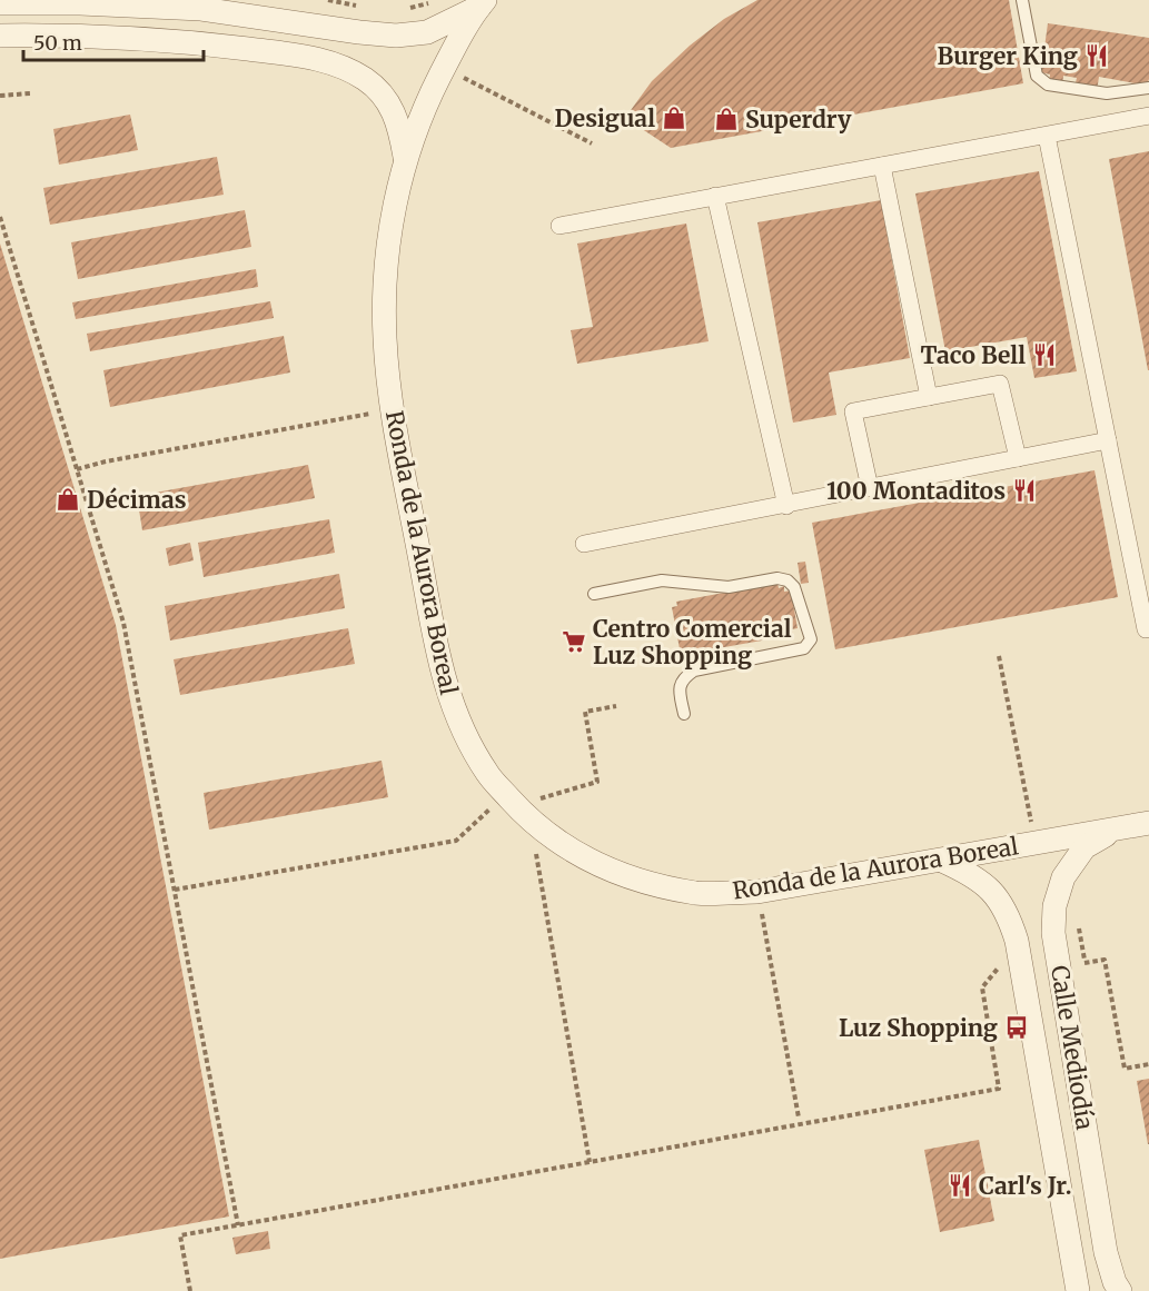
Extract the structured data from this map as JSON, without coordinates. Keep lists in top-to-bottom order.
{
  "streets": {
    "street": ["Ronda de la Aurora Boreal", "Calle Mediodía"]
  },
  "crossings": [
    ["Ronda de la Aurora Boreal", "Calle Mediodía"]
  ],
  "places": {
    "restaurant": [
      "Burger King",
      "Taco Bell",
      "100 Montaditos",
      "Carl's Jr."
    ],
    "shop": ["Desigual", "Superdry", "Décimas"],
    "supermarket": ["Centro Comercial Luz Shopping"],
    "bus stop": ["Luz Shopping"]
  },
  "scale_bar": "50 m"
}
